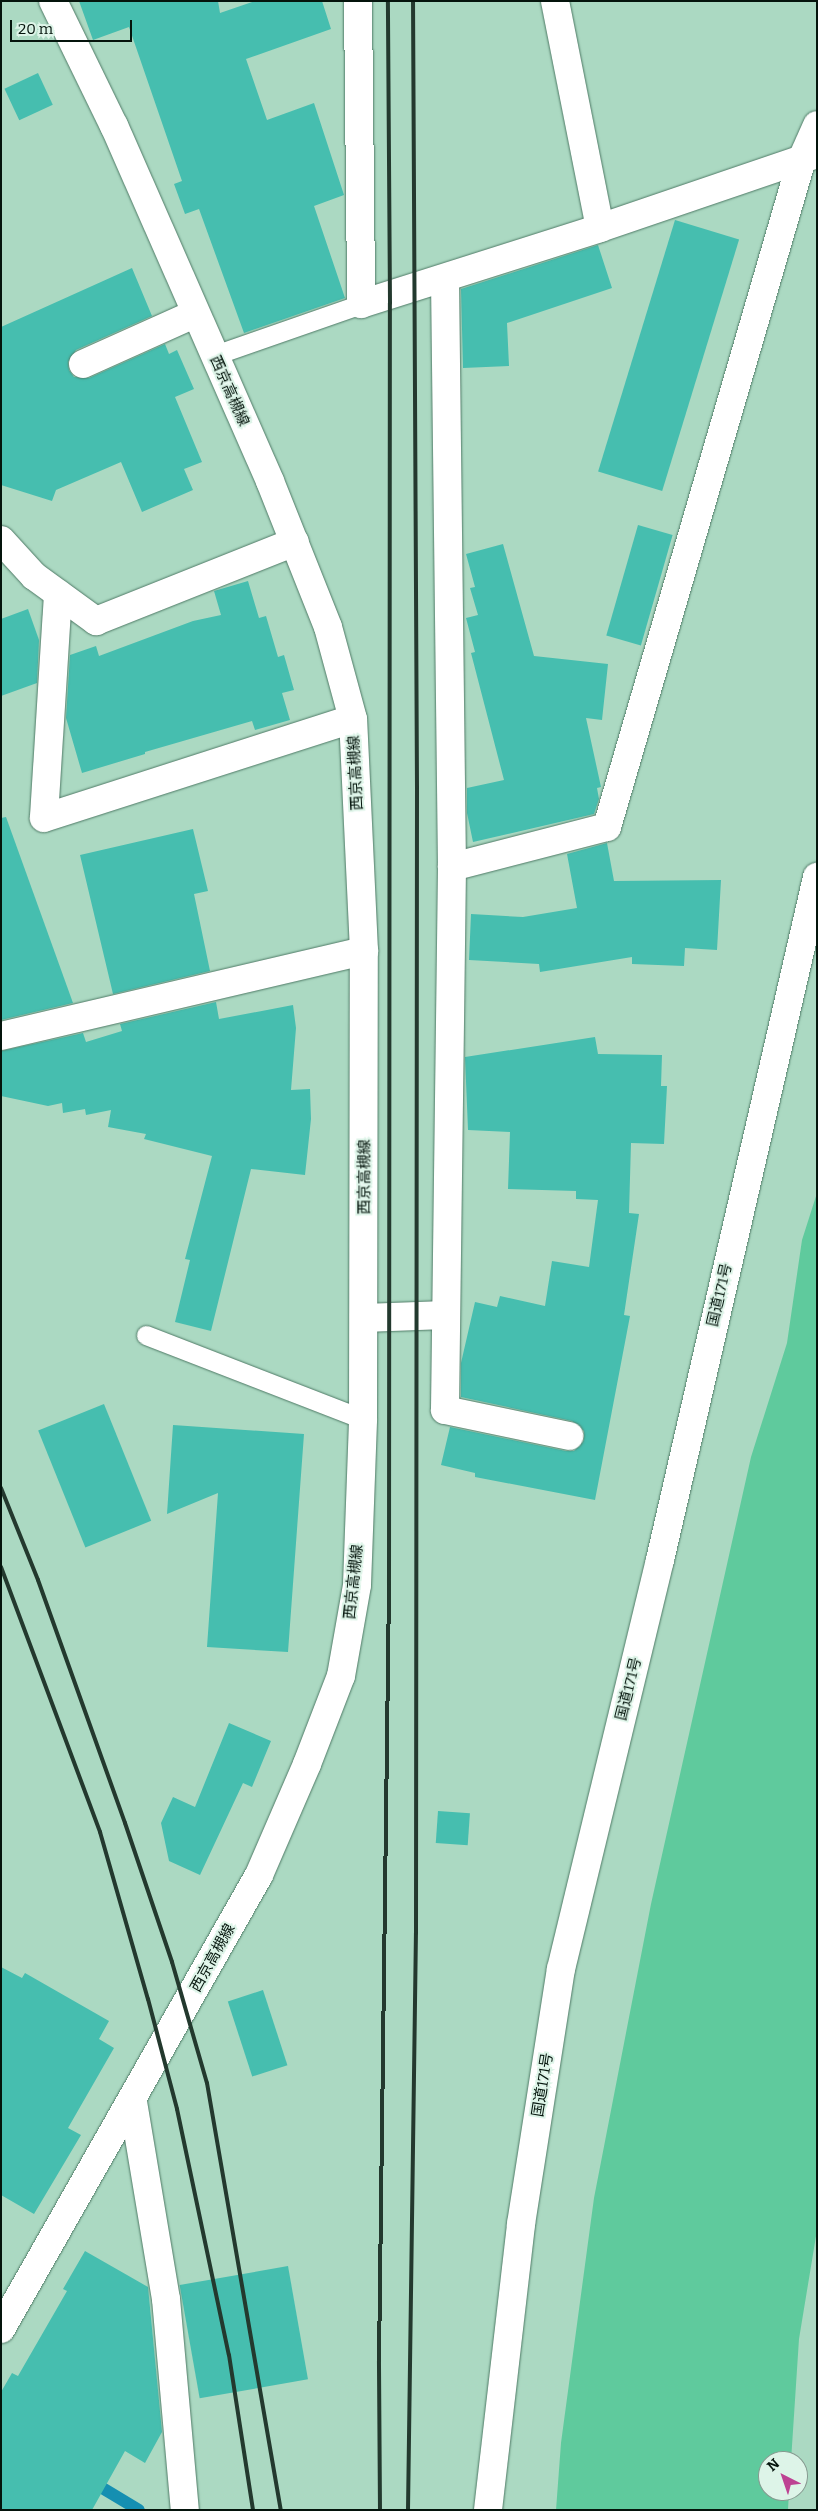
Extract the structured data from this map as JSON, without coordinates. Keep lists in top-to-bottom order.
{
  "streets": {
    "main road": ["西京高槻線", "国道171号"]
  },
  "scale_bar": "20 m",
  "north": "top left"
}
